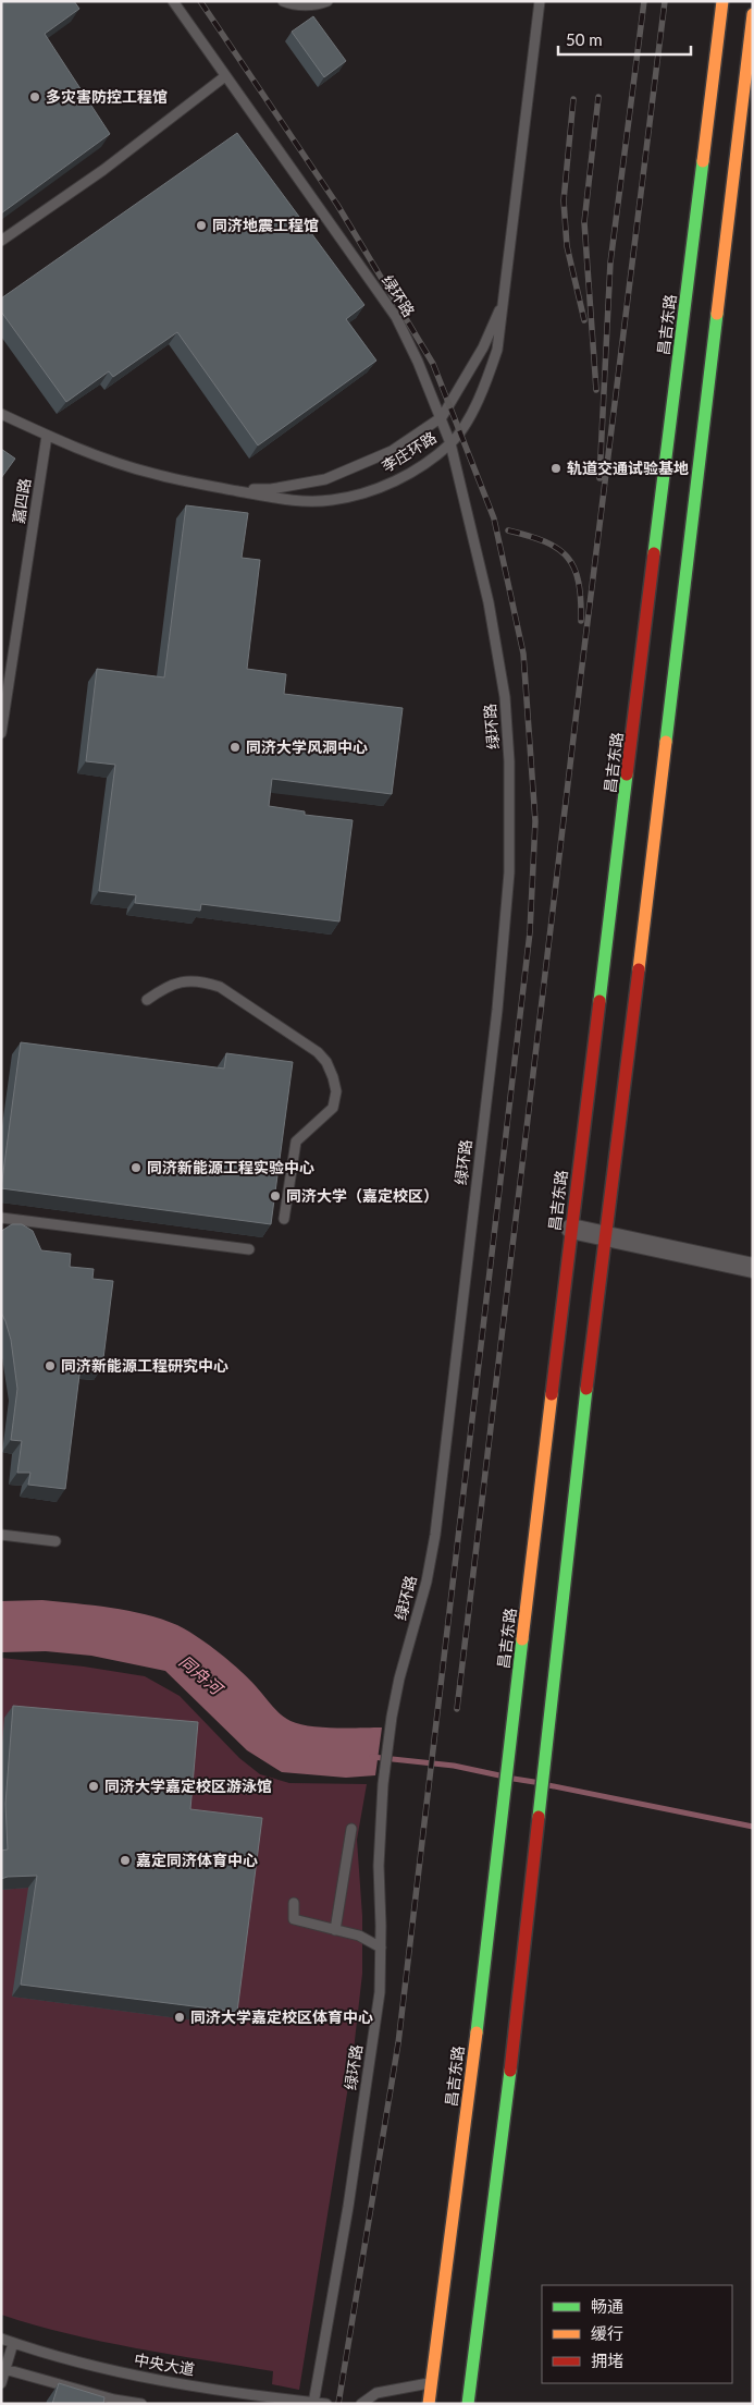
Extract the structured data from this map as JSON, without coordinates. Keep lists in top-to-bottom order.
{
  "streets": {
    "street": ["昌吉东路"],
    "lane": [
      "绿环路",
      "李庄环路",
      "嘉四路",
      "中央大道"
    ]
  },
  "crossings": [
    ["绿环路", "李庄环路"],
    ["绿环路", "中央大道"],
    ["李庄环路", "嘉四路"]
  ],
  "water": ["同舟河"],
  "places": [
    "多灾害防控工程馆",
    "同济地震工程馆",
    "轨道交通试验基地",
    "同济大学风洞中心",
    "同济新能源工程实验中心",
    "同济大学（嘉定校区）",
    "同济新能源工程研究中心",
    "同济大学嘉定校区游泳馆",
    "嘉定同济体育中心",
    "同济大学嘉定校区体育中心"
  ],
  "legend": ["畅通", "缓行", "拥堵"],
  "scale_bar": "50 m"
}
